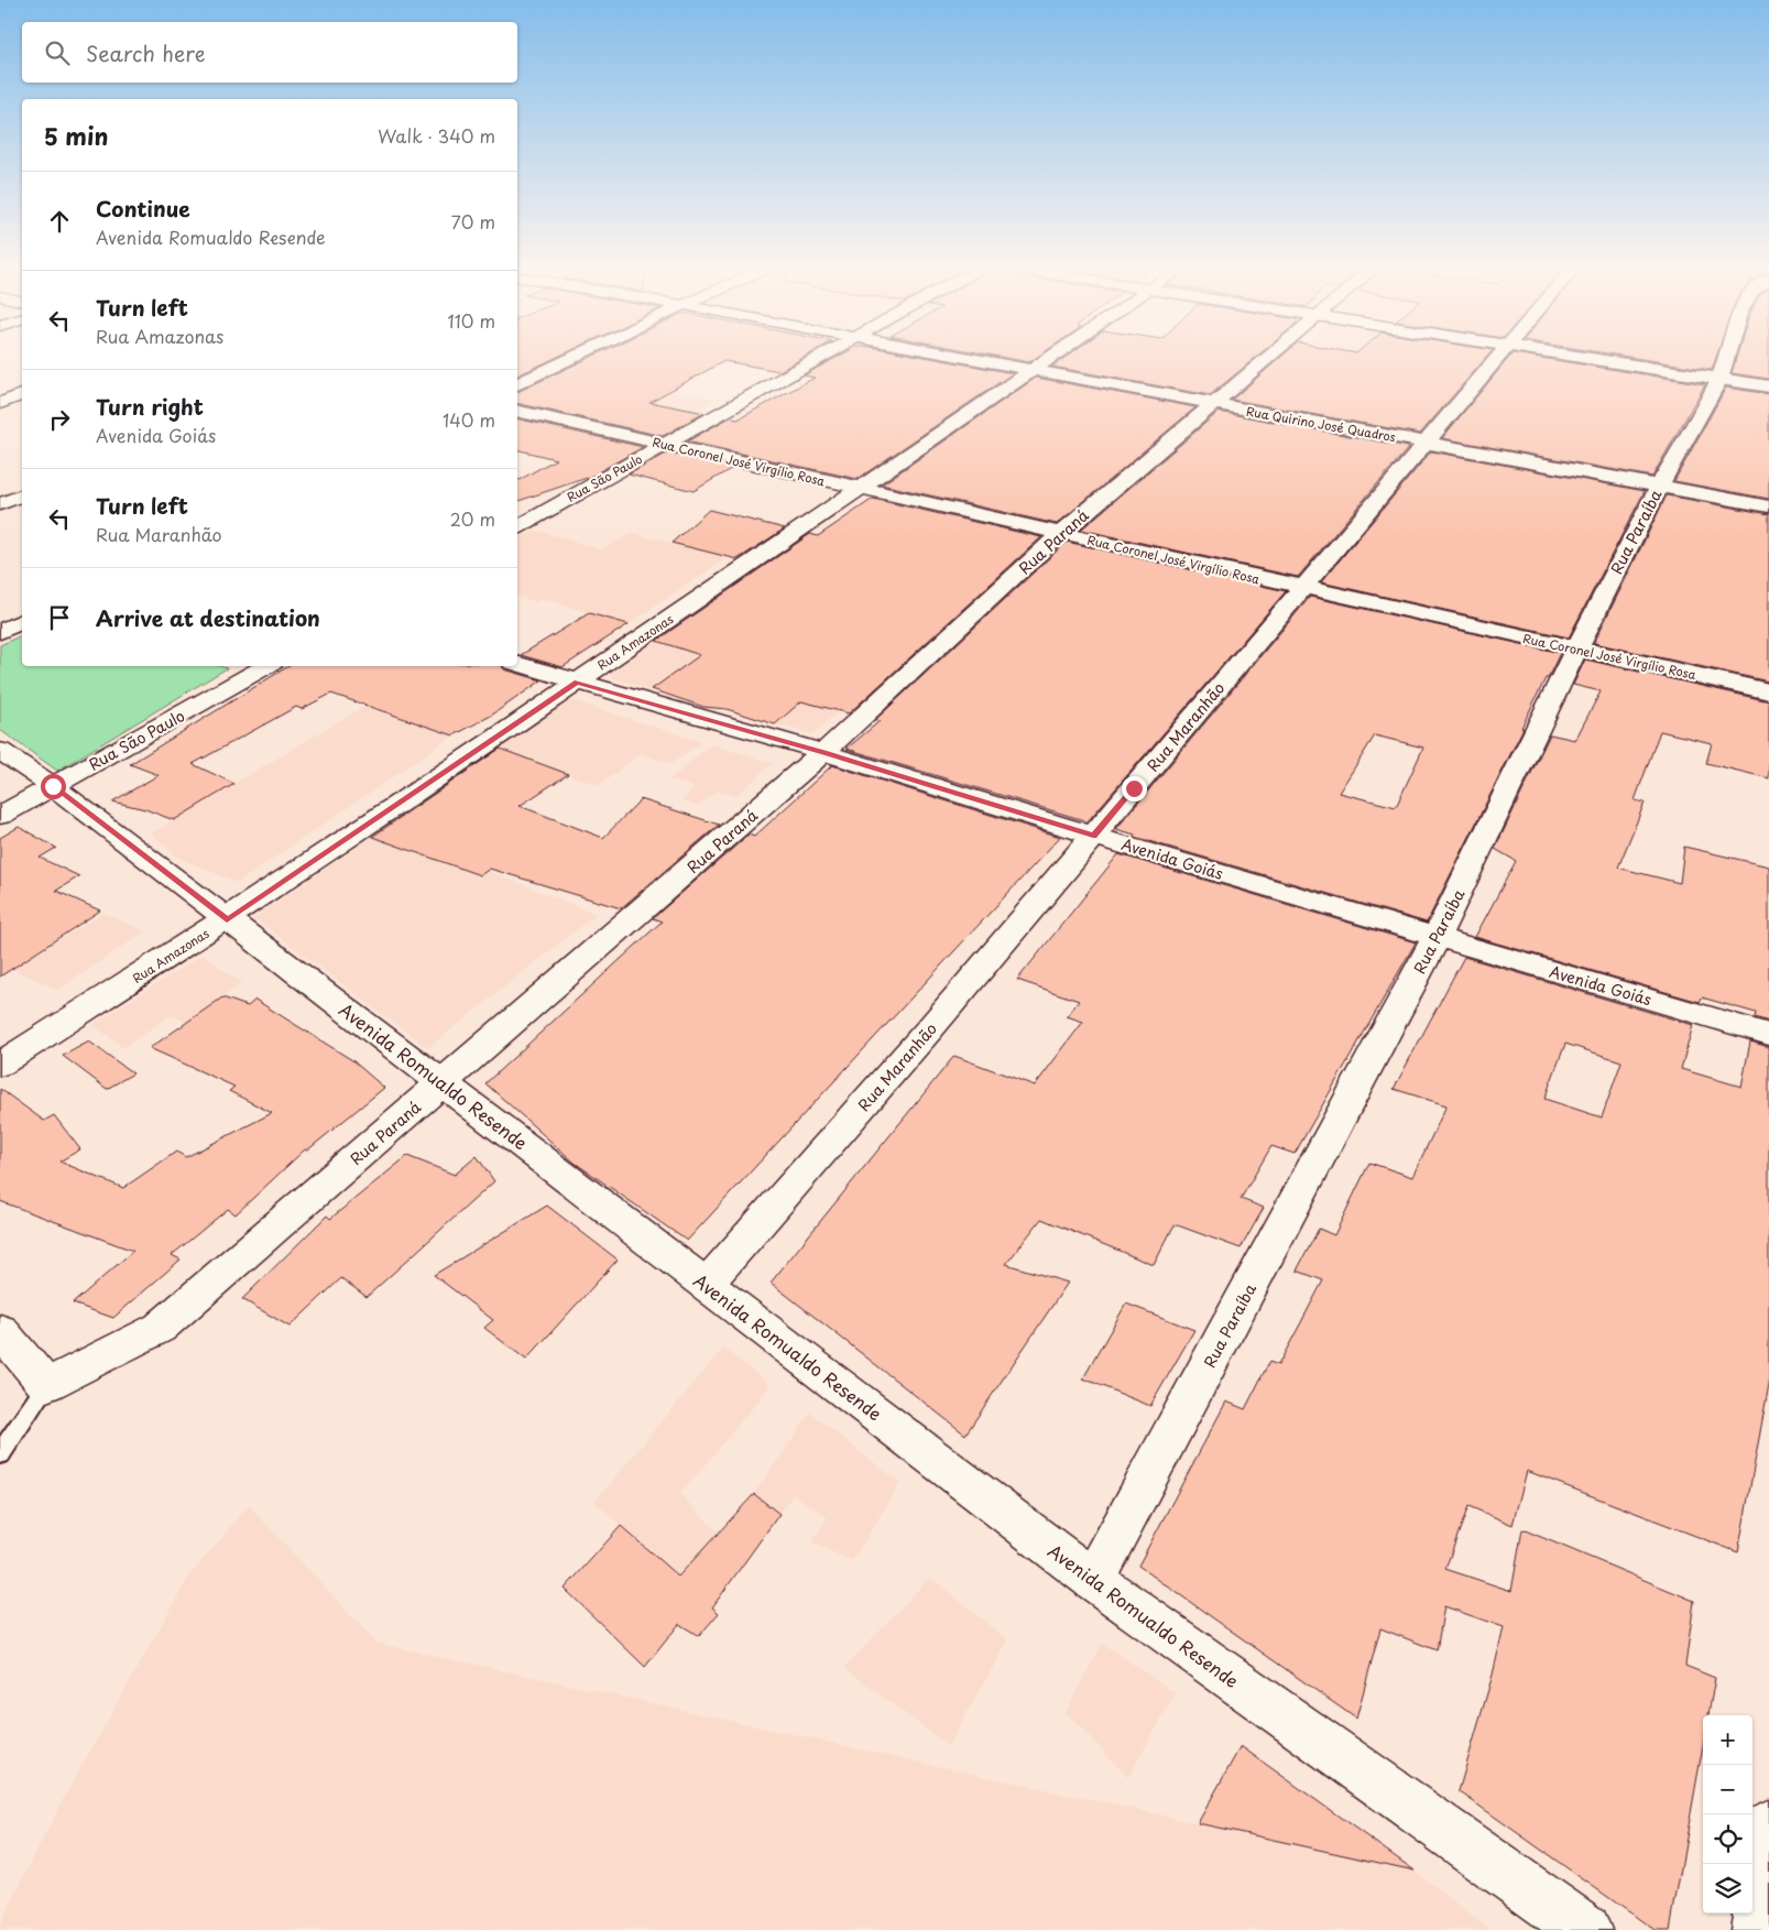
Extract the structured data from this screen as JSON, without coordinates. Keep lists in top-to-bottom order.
{
  "streets": {
    "street": [
      "Rua Quirino José Quadros",
      "Rua Coronel José Virgílio Rosa",
      "Rua São Paulo",
      "Rua Paraíba",
      "Rua Paraná",
      "Rua Amazonas",
      "Rua Maranhão",
      "Avenida Goiás",
      "Avenida Romualdo Resende"
    ]
  },
  "crossings": [
    ["Rua Quirino José Quadros", "Rua Paraíba"],
    ["Rua Quirino José Quadros", "Rua Paraná"],
    ["Rua Quirino José Quadros", "Rua Amazonas"],
    ["Rua Quirino José Quadros", "Rua Maranhão"],
    ["Rua Coronel José Virgílio Rosa", "Rua São Paulo"],
    ["Rua Coronel José Virgílio Rosa", "Rua Paraíba"],
    ["Rua Coronel José Virgílio Rosa", "Rua Paraná"],
    ["Rua Coronel José Virgílio Rosa", "Rua Amazonas"],
    ["Rua Coronel José Virgílio Rosa", "Rua Maranhão"],
    ["Rua São Paulo", "Avenida Romualdo Resende"],
    ["Rua Paraíba", "Avenida Goiás"],
    ["Rua Paraíba", "Avenida Romualdo Resende"],
    ["Rua Paraná", "Avenida Goiás"],
    ["Rua Paraná", "Avenida Romualdo Resende"],
    ["Rua Amazonas", "Avenida Goiás"],
    ["Rua Amazonas", "Avenida Romualdo Resende"],
    ["Rua Maranhão", "Avenida Goiás"],
    ["Rua Maranhão", "Avenida Romualdo Resende"]
  ],
  "page": {
    "search": "Search here",
    "heading": ["5 min", "Walk · 340 m"],
    "list": [
      ["Continue", "Avenida Romualdo Resende", "70 m"],
      ["Turn left", "Rua Amazonas", "110 m"],
      ["Turn right", "Avenida Goiás", "140 m"],
      ["Turn left", "Rua Maranhão", "20 m"],
      "Arrive at destination"
    ],
    "map_buttons": ["+", "−"]
  }
}
